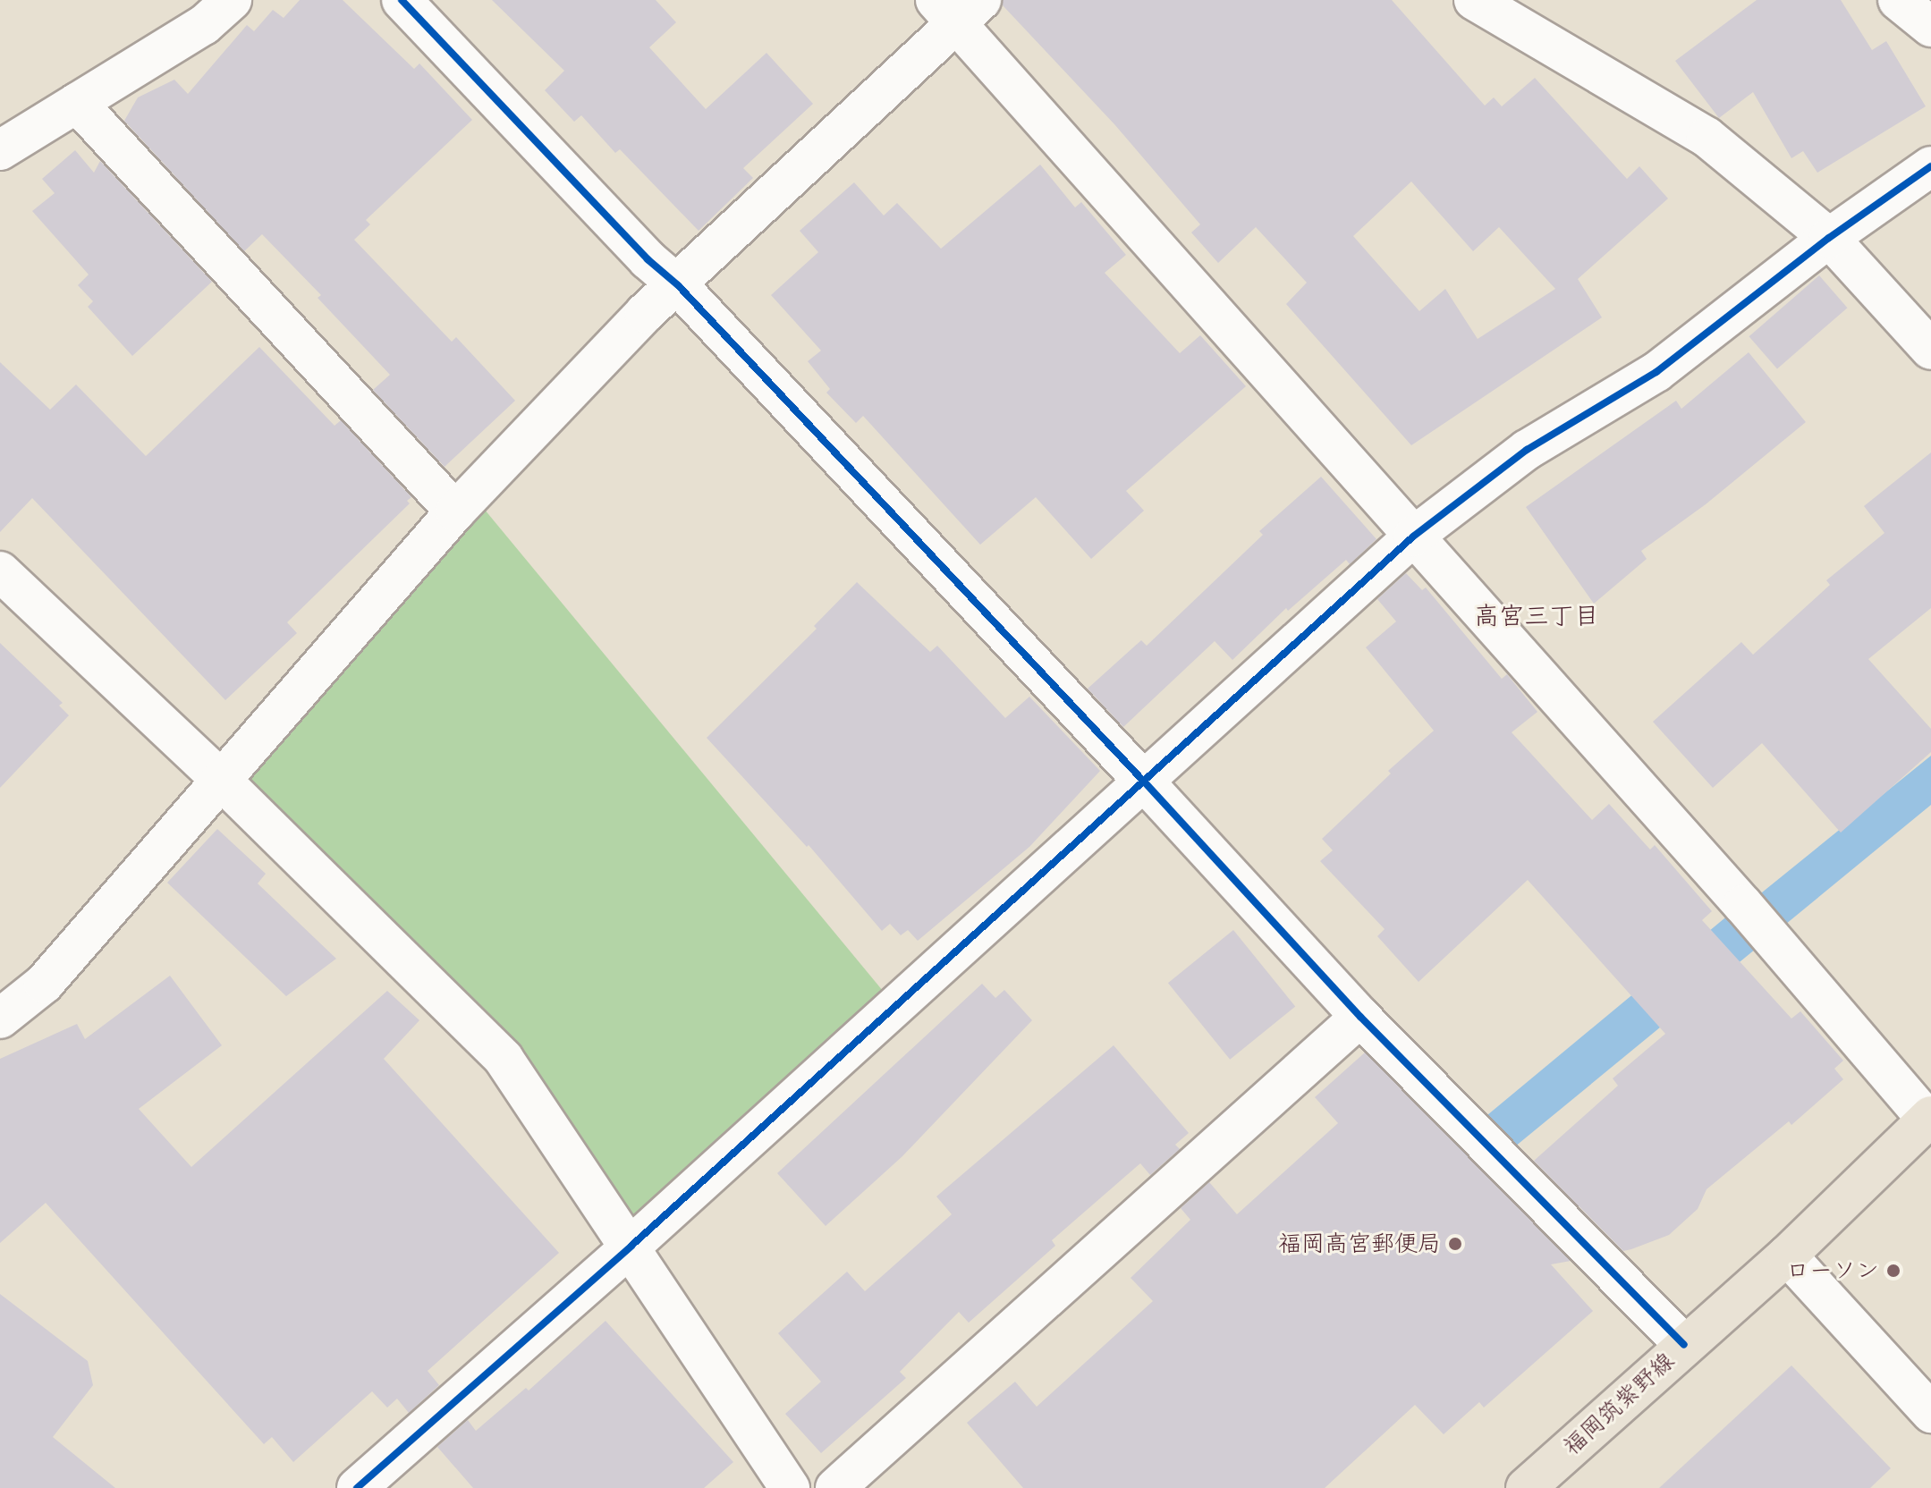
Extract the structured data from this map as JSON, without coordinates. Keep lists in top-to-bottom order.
{
  "streets": {
    "main road": ["福岡筑紫野線"]
  },
  "districts": ["高宮三丁目"],
  "places": ["福岡高宮郵便局", "ローソン"]
}
